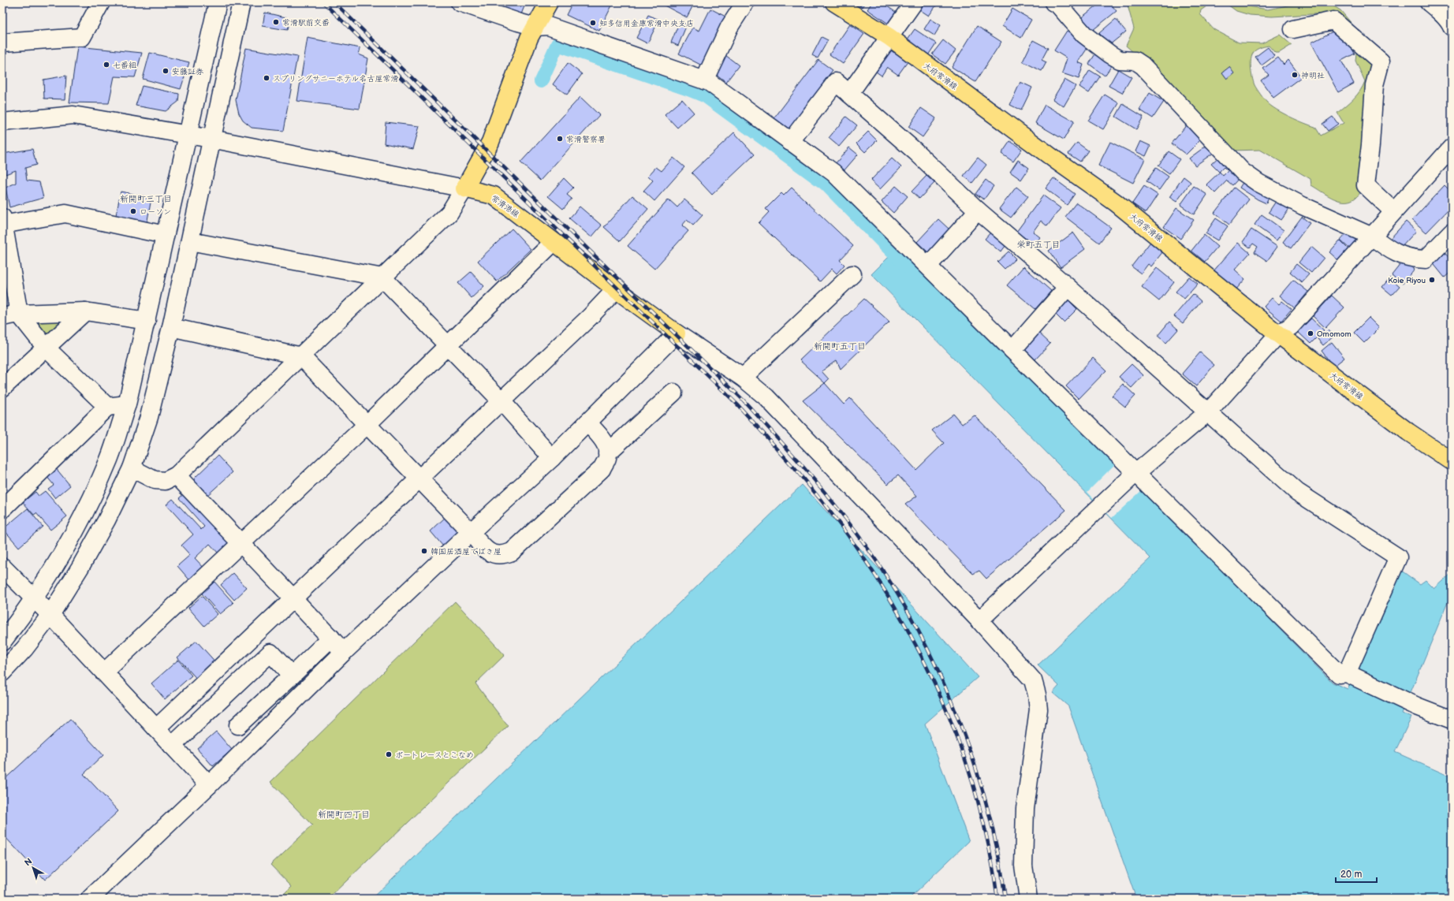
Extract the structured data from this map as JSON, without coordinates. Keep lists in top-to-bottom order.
{
  "streets": {
    "main road": ["大府常滑線", "常滑港線"]
  },
  "districts": [
    "新開町三丁目",
    "栄町五丁目",
    "新開町五丁目",
    "新開町四丁目"
  ],
  "places": [
    "常滑駅前交番",
    "知多信用金庫常滑中央支店",
    "七番組",
    "安藤証券",
    "神明社",
    "スプリングサニーホテル名古屋常滑",
    "常滑警察署",
    "ローソン",
    "Koie Riyou",
    "Omomom",
    "韓国居酒屋でばき屋",
    "ボートレースとこなめ"
  ],
  "scale_bar": "20 m",
  "north": "top left"
}
